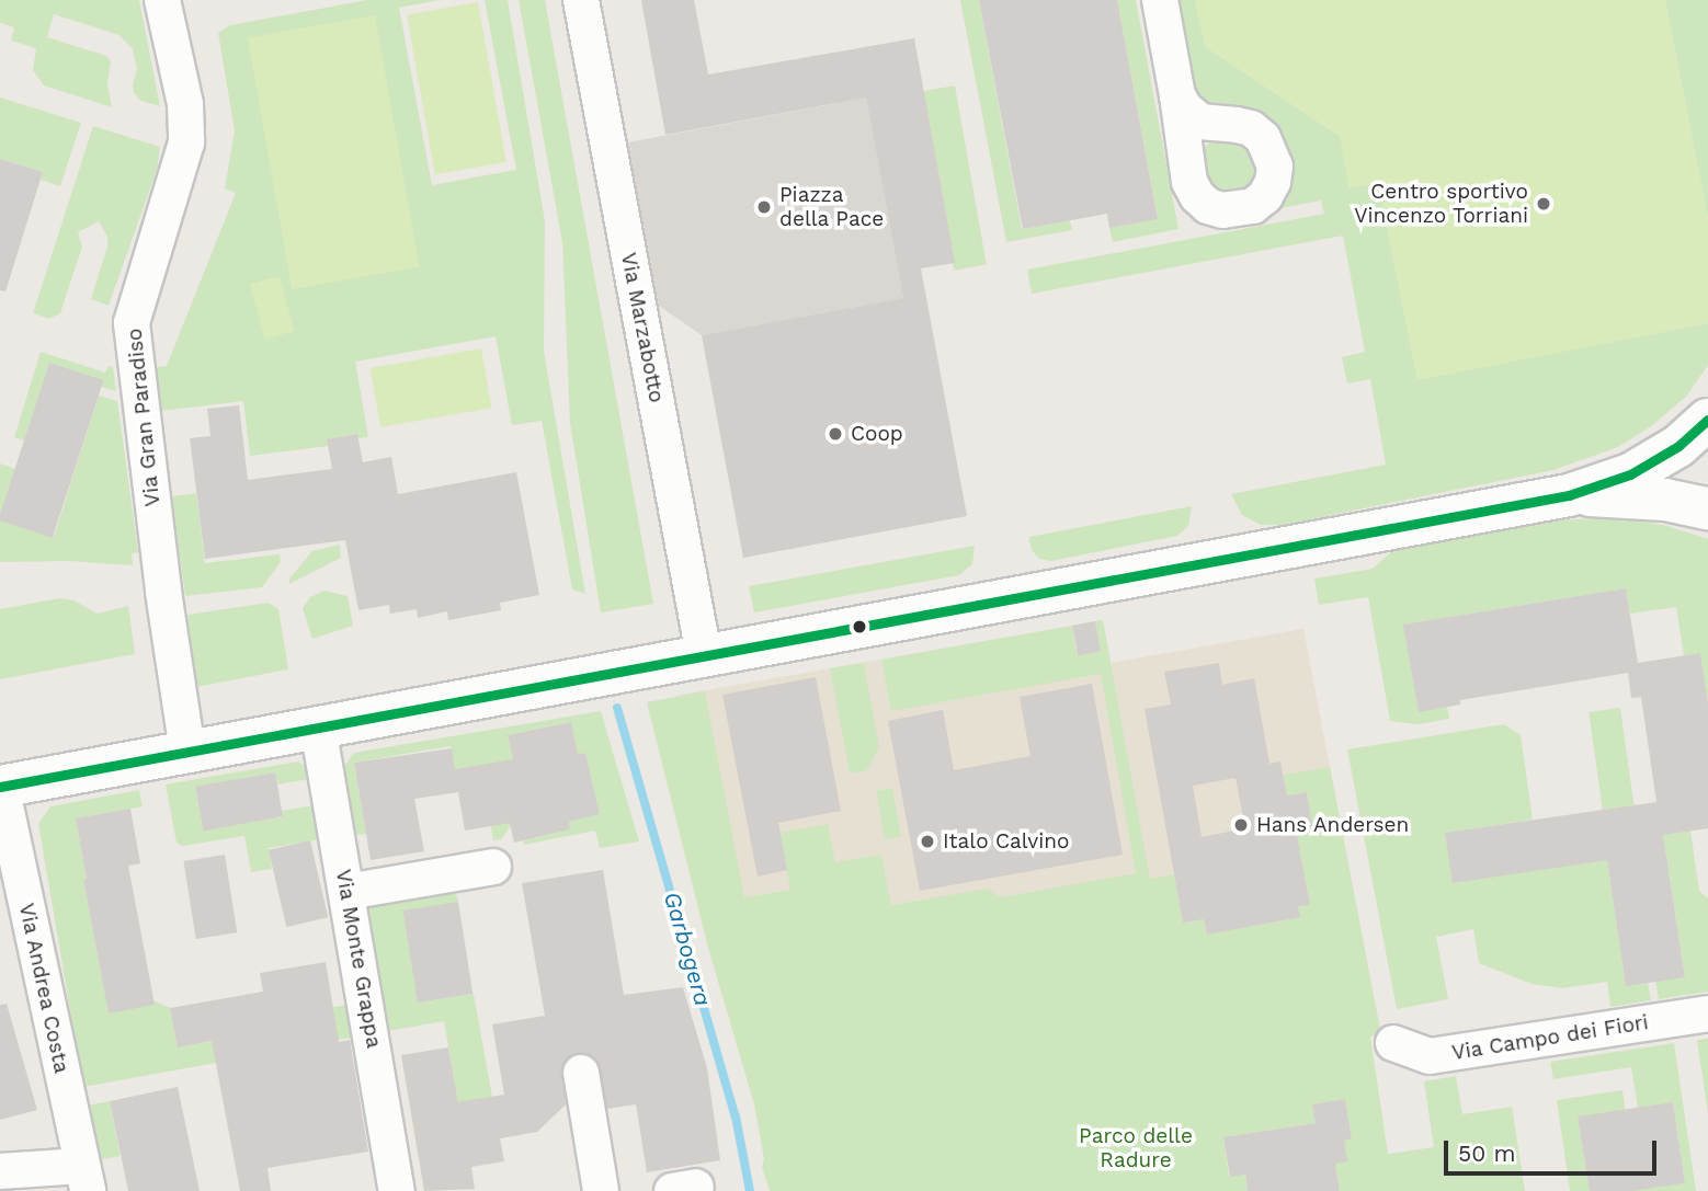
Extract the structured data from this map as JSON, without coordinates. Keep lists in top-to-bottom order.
{
  "streets": {
    "street": [
      "Via Marzabotto",
      "Via Gran Paradiso",
      "Via Monte Grappa",
      "Via Andrea Costa",
      "Via Campo dei Fiori"
    ]
  },
  "water": ["Garbogera"],
  "parks": ["Parco delle Radure"],
  "places": [
    "Centro sportivo Vincenzo Torriani",
    "Piazza della Pace",
    "Coop",
    "Hans Andersen",
    "Italo Calvino"
  ],
  "scale_bar": "50 m"
}
